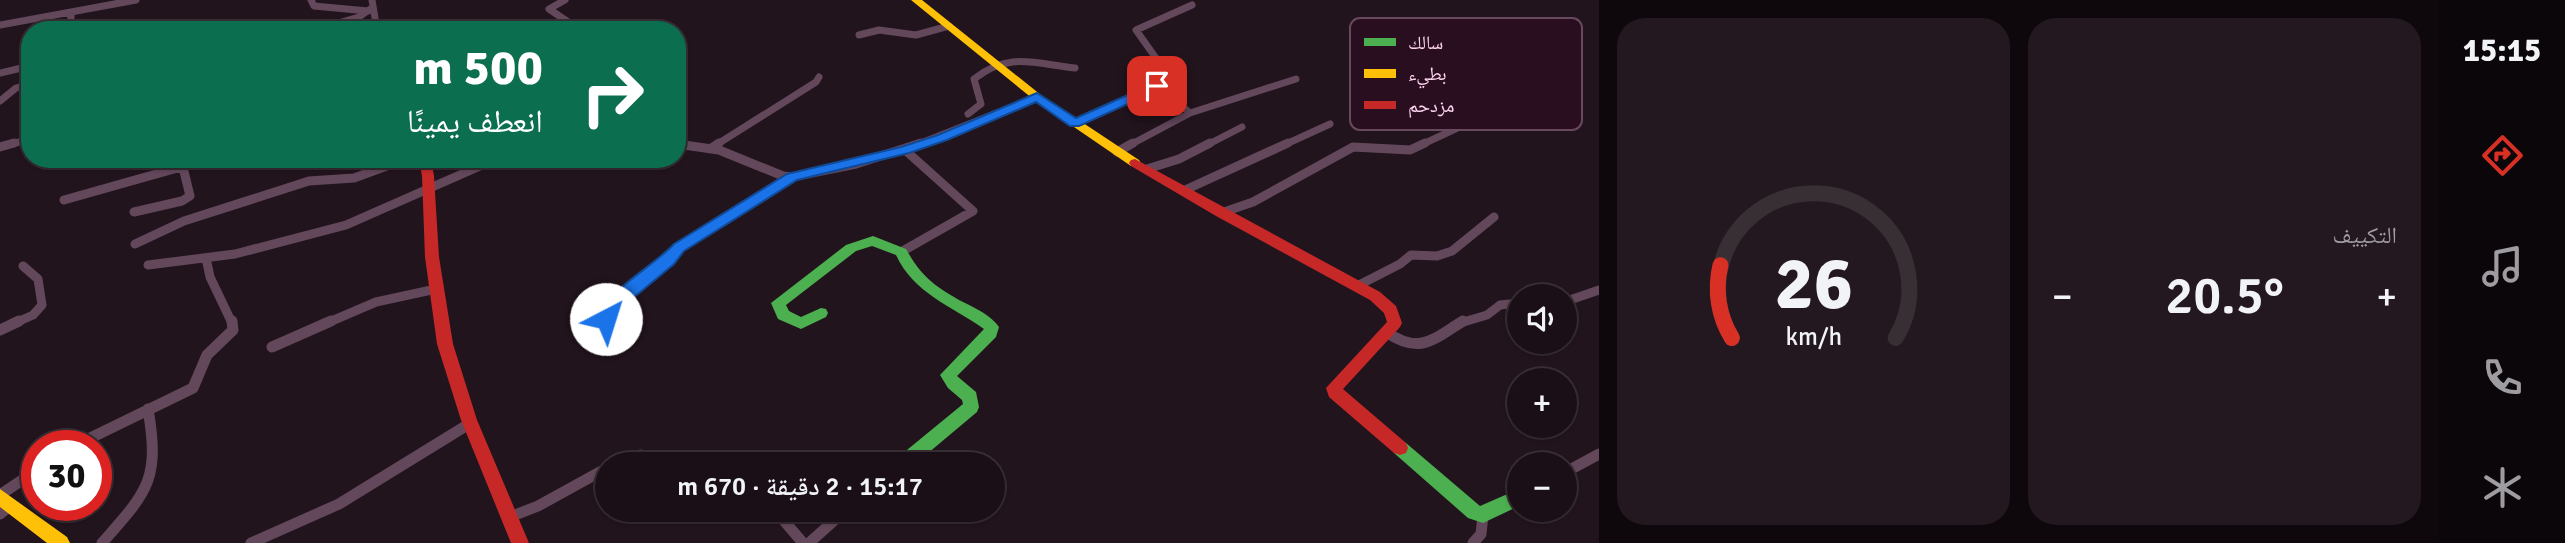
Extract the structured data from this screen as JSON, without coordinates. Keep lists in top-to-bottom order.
{
  "legend": ["سالك", "بطيء", "مزدحم"],
  "page": {
    "tabs": "15:15",
    "tile": "التكييف",
    "turn": ["500 m", "انعطف يمينًا"],
    "heat": ["−", "20.5°", "+"],
    "map_buttons": ["+", "−"],
    "limit": "30",
    "trip": "15:17 · 2 دقيقة · 670 m",
    "gauge": ["26", "km/h"]
  }
}
